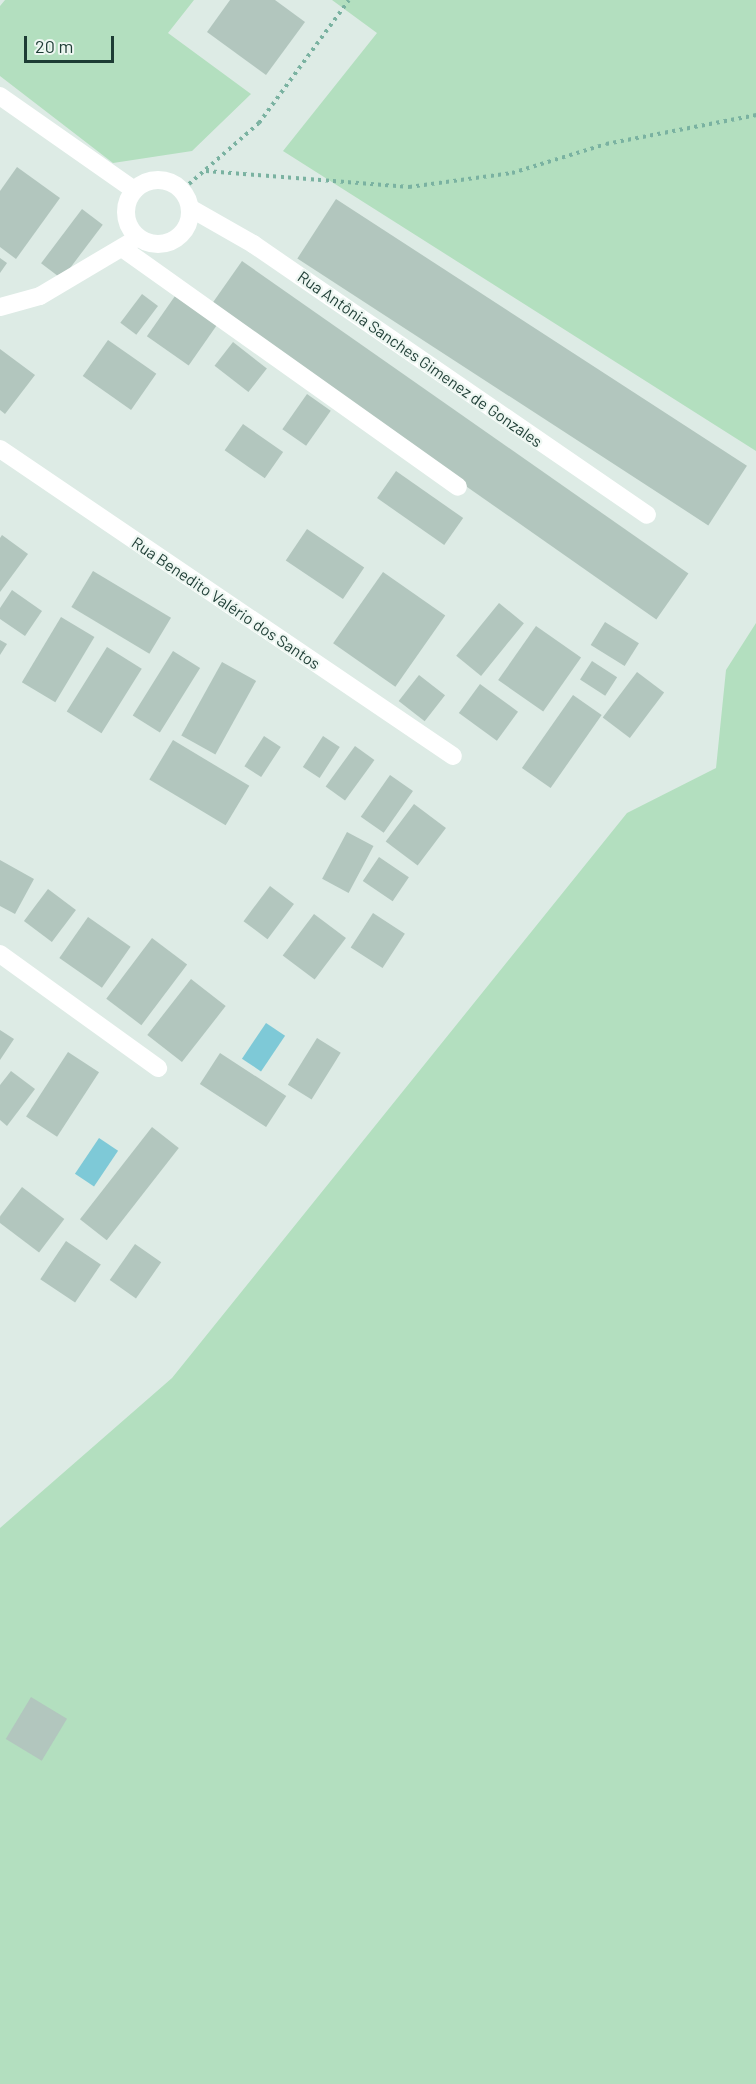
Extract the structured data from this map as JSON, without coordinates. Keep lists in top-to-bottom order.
{
  "streets": {
    "street": ["Rua Antônia Sanches Gimenez de Gonzales", "Rua Benedito Valério dos Santos"]
  },
  "scale_bar": "20 m"
}
